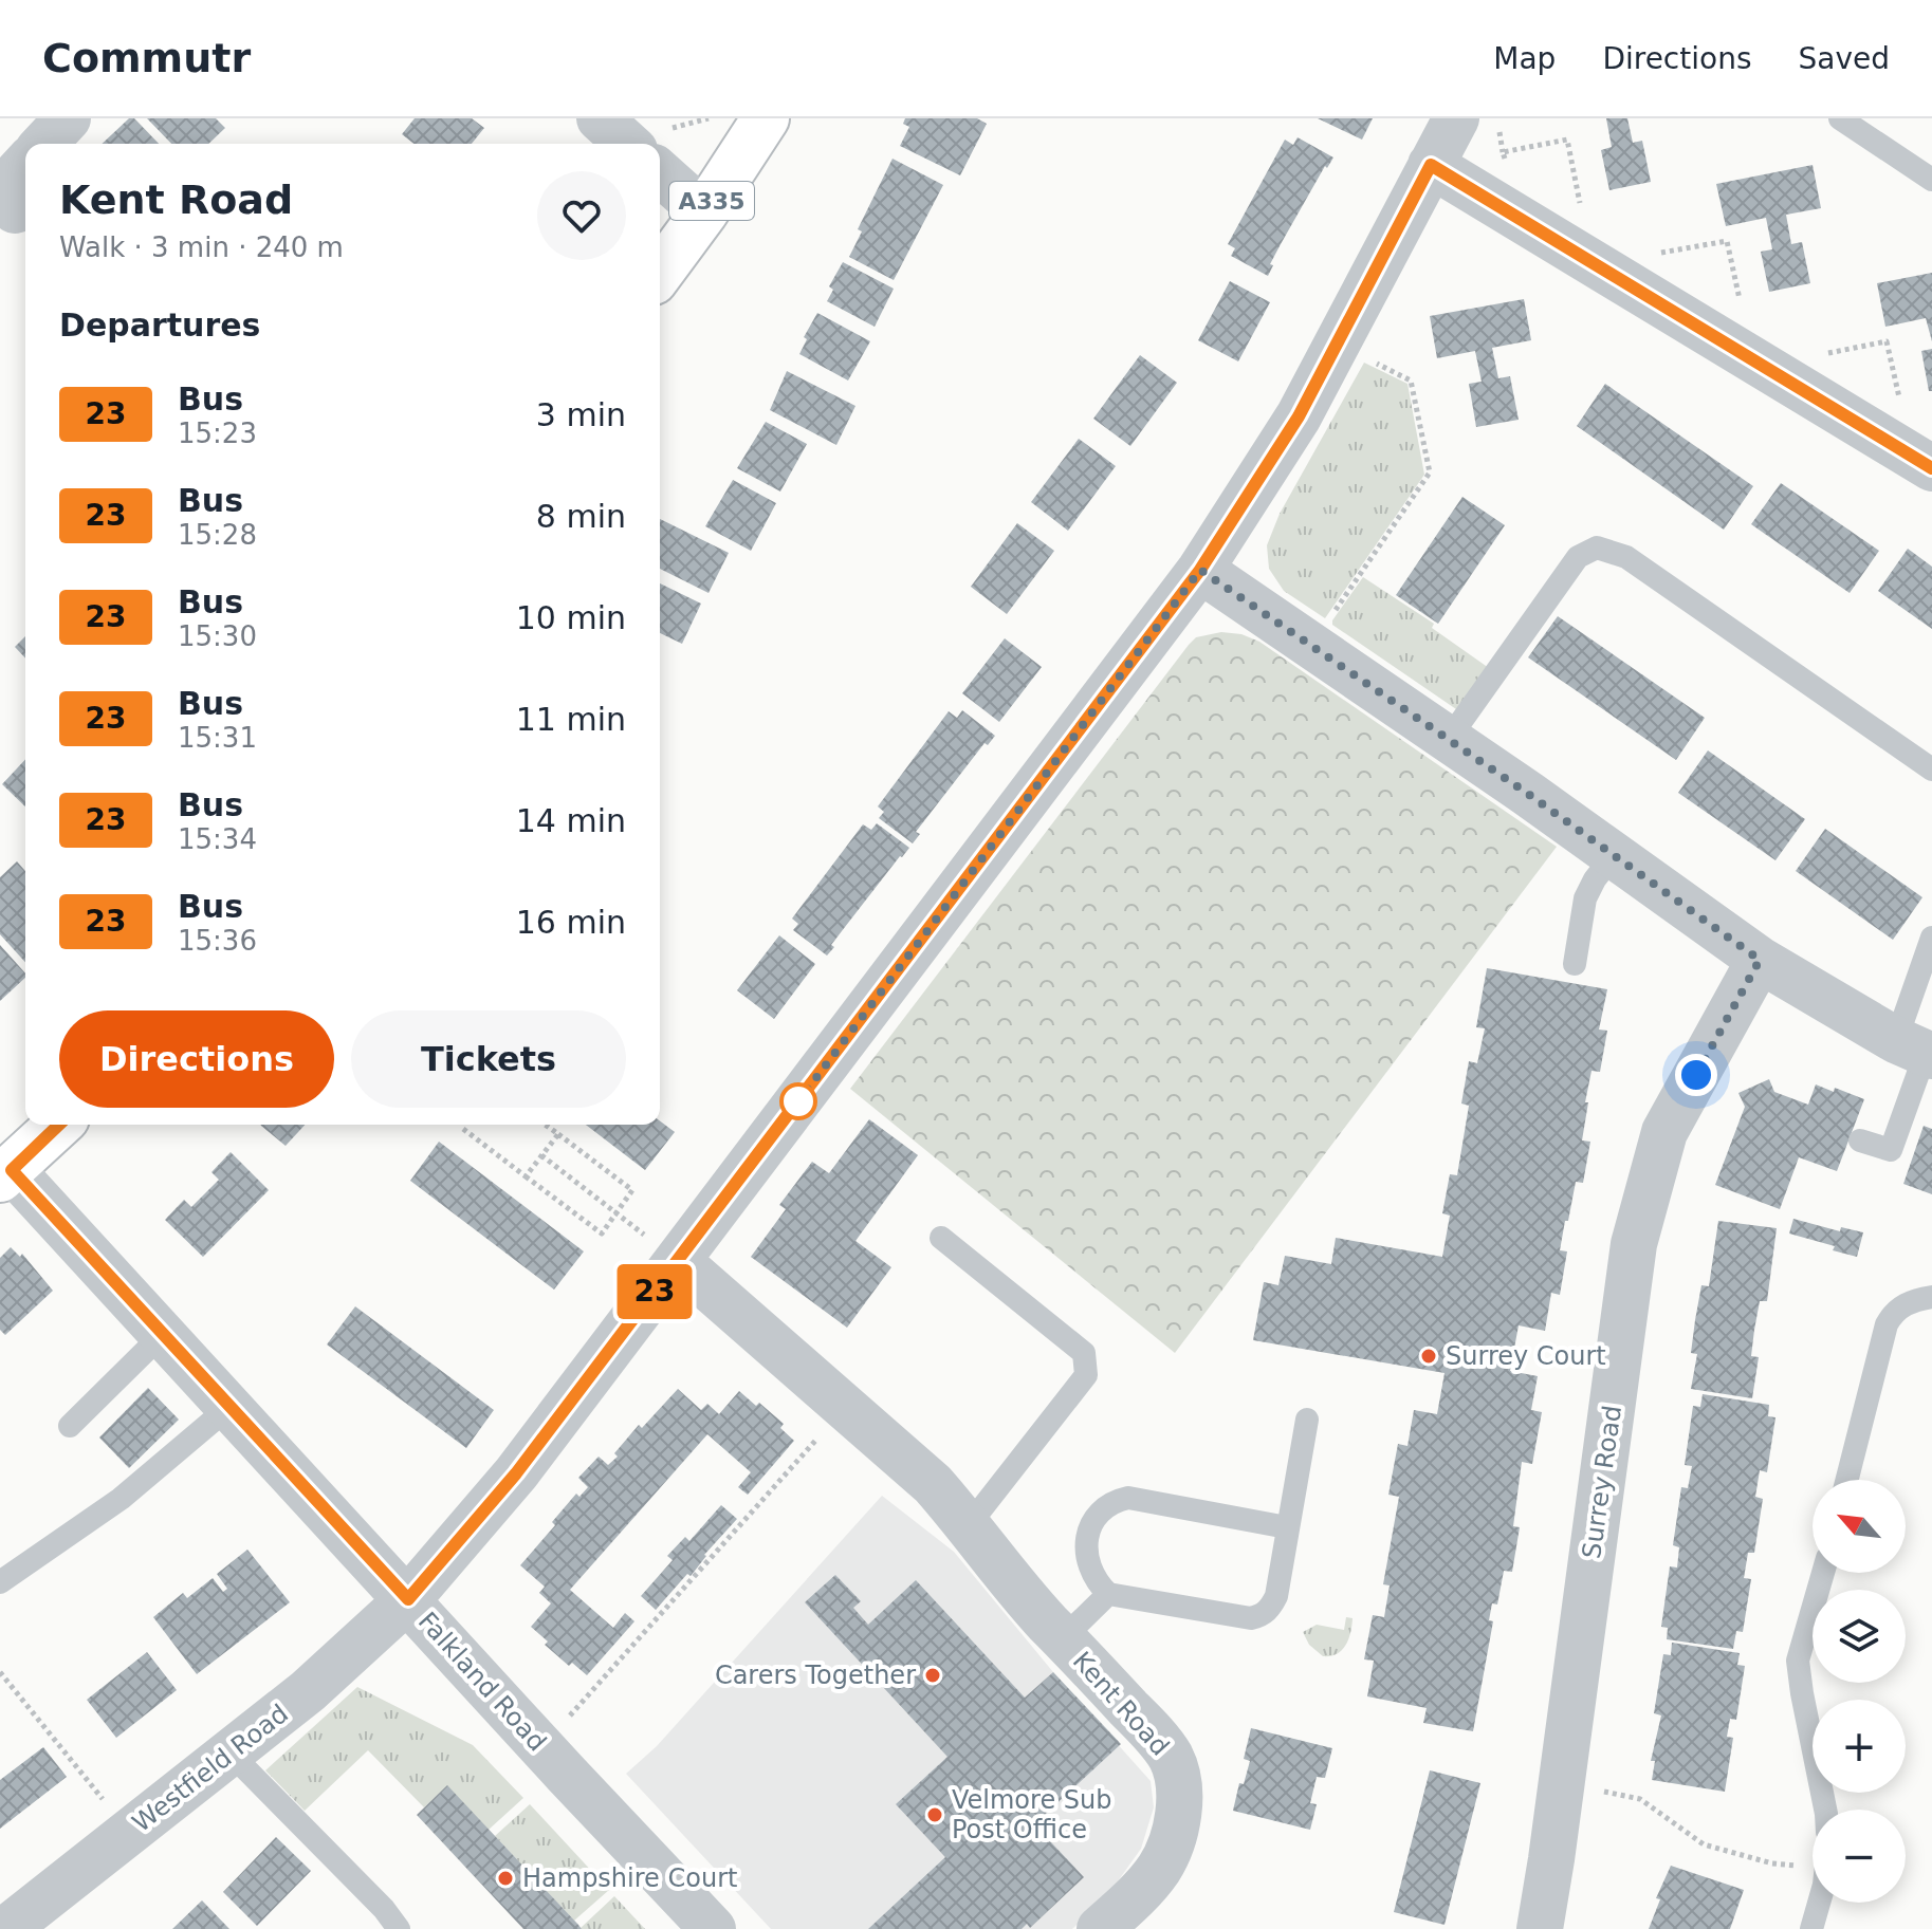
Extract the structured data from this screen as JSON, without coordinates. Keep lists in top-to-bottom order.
{
  "streets": {
    "main road": ["A335"],
    "street": [
      "Surrey Road",
      "Falkland Road",
      "Kent Road",
      "Westfield Road"
    ]
  },
  "crossings": [
    ["Falkland Road", "Westfield Road"],
    ["Kent Road", "Westfield Road"]
  ],
  "places": [
    "Surrey Court",
    "Carers Together",
    "Velmore Sub Post Office",
    "Hampshire Court"
  ],
  "lines": ["bus line 23"],
  "north": "top left",
  "page": {
    "header": "Commutr",
    "nav": ["Map", "Directions", "Saved"],
    "on_map": "23",
    "heading": [
      ["Kent Road", "Walk · 3 min · 240 m"],
      "Departures"
    ],
    "list": [
      {
        "mark": "23",
        "name": "Bus",
        "note": "15:23",
        "value": "3 min"
      },
      {
        "mark": "23",
        "name": "Bus",
        "note": "15:28",
        "value": "8 min"
      },
      {
        "mark": "23",
        "name": "Bus",
        "note": "15:30",
        "value": "10 min"
      },
      {
        "mark": "23",
        "name": "Bus",
        "note": "15:31",
        "value": "11 min"
      },
      {
        "mark": "23",
        "name": "Bus",
        "note": "15:34",
        "value": "14 min"
      },
      {
        "mark": "23",
        "name": "Bus",
        "note": "15:36",
        "value": "16 min"
      }
    ],
    "buttons": ["Directions", "Tickets"],
    "map_buttons": ["+", "−"]
  }
}
